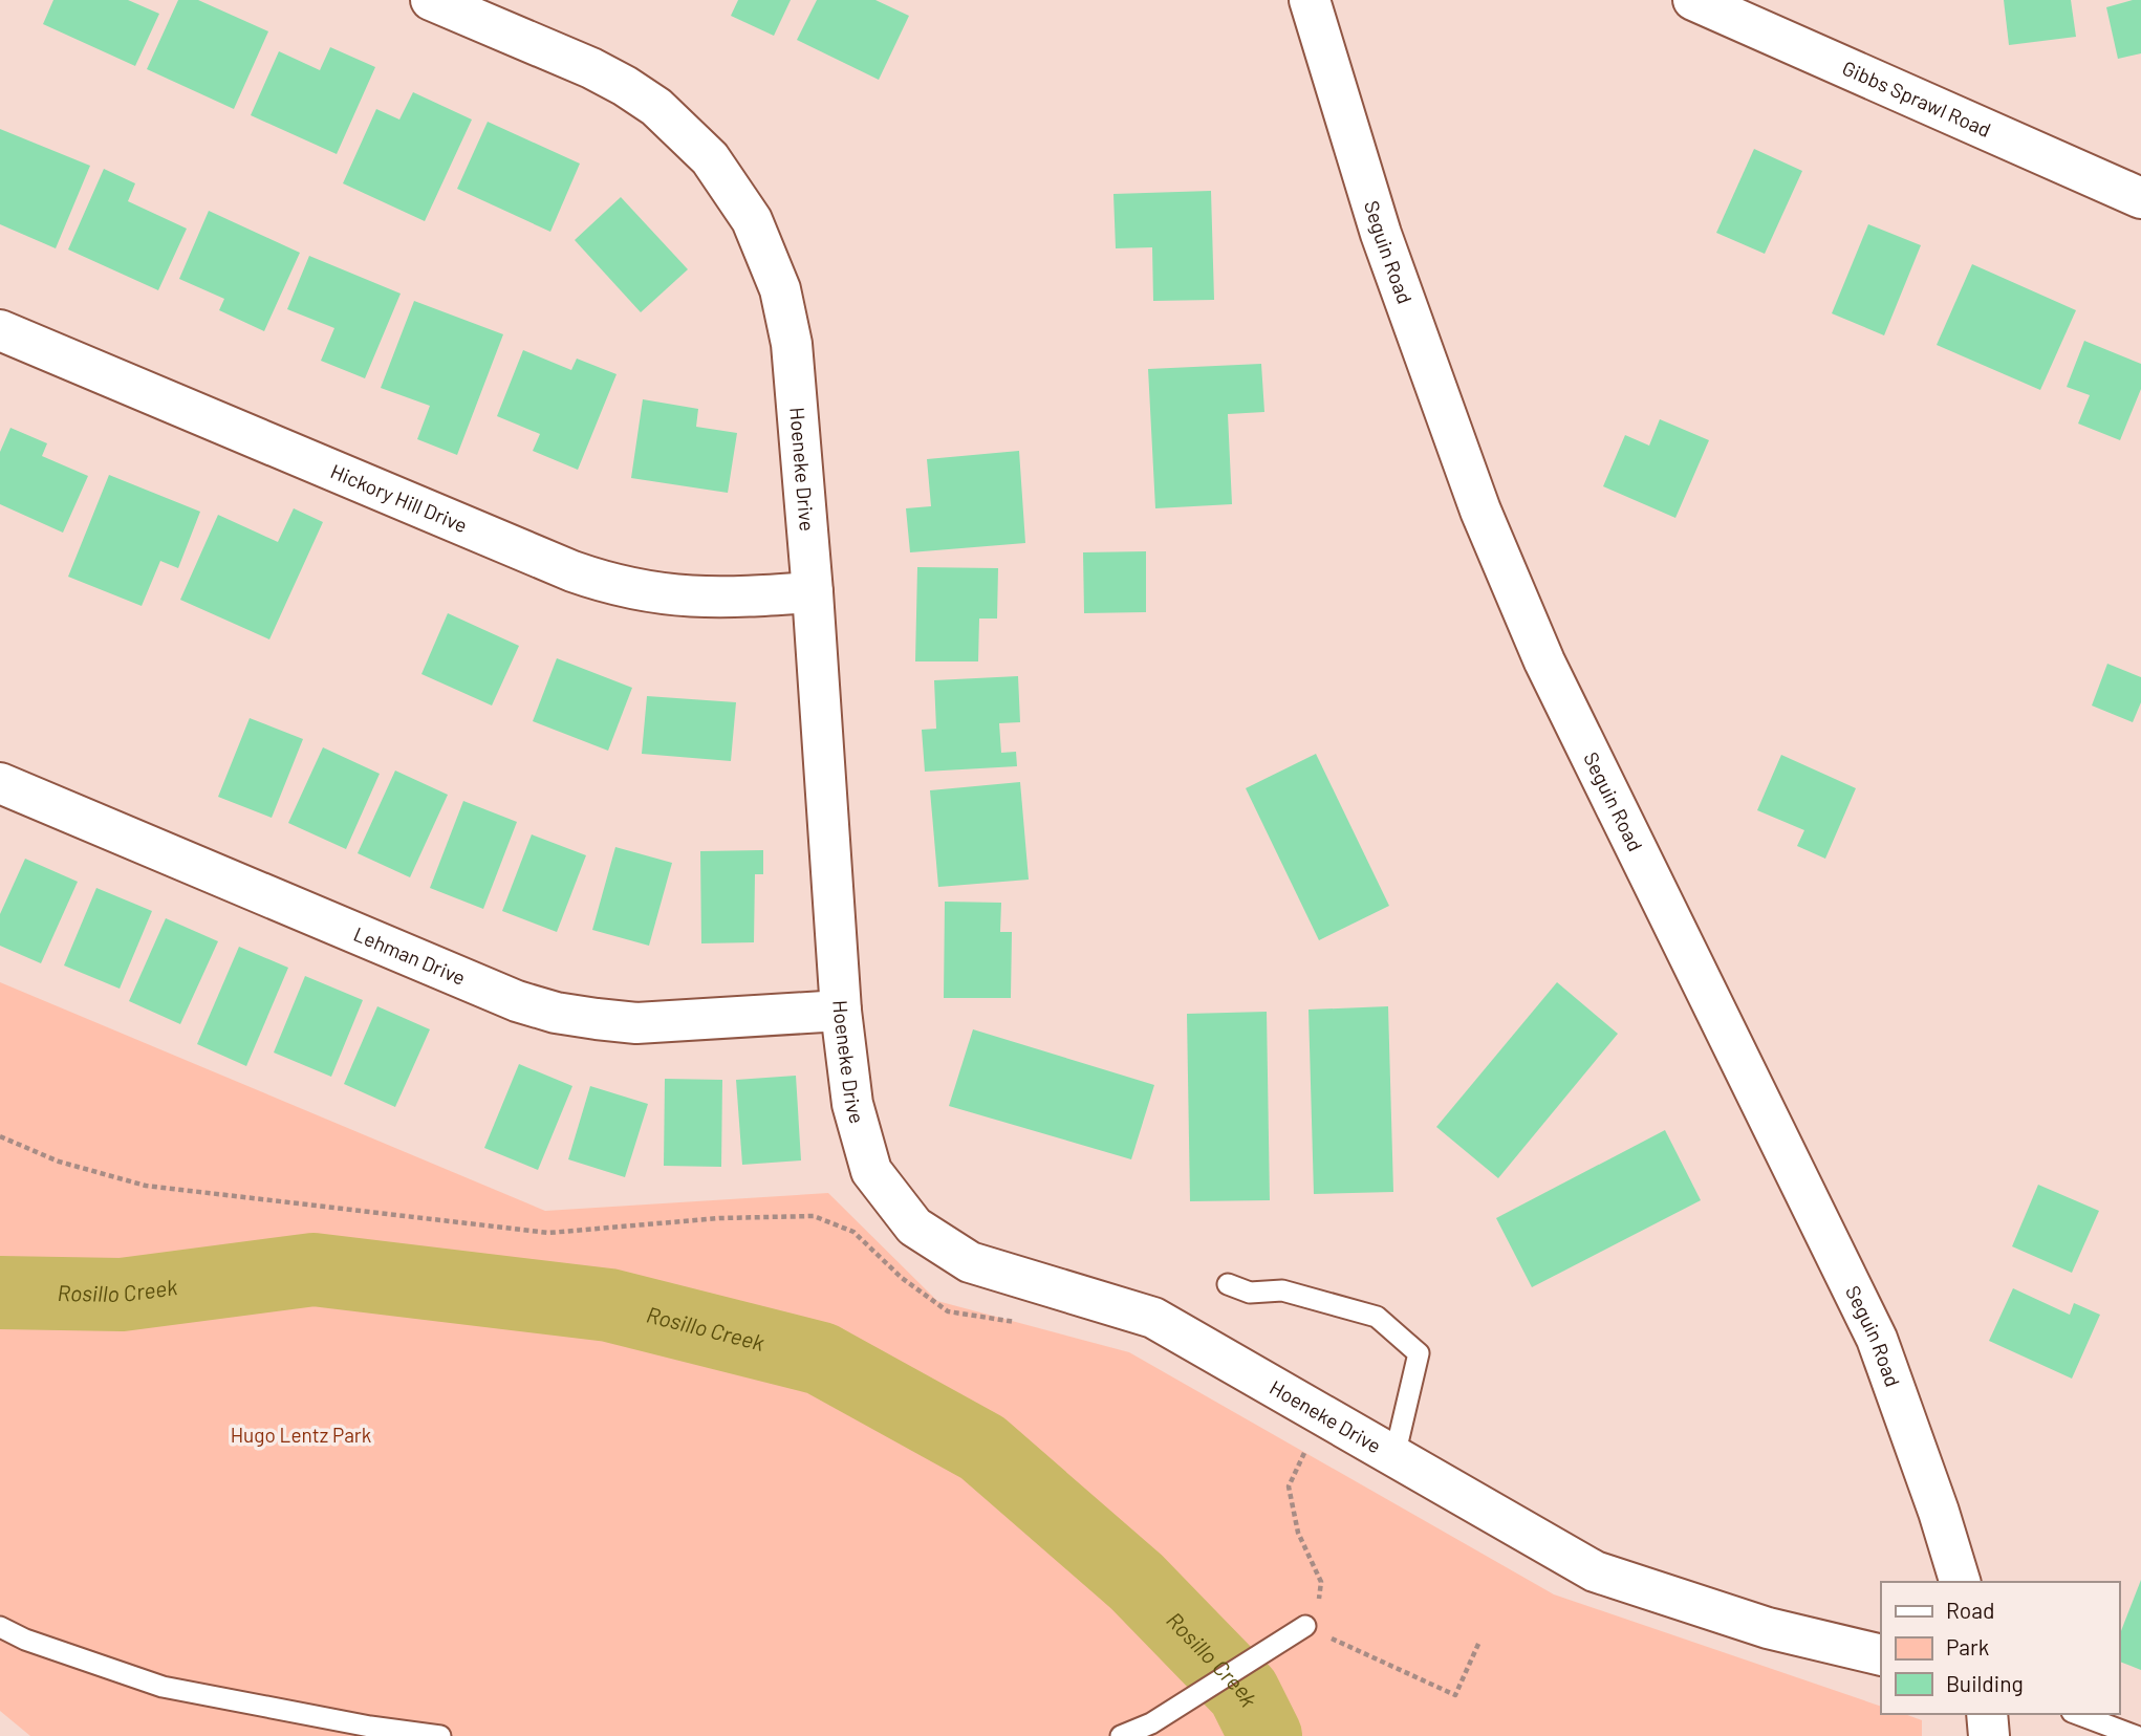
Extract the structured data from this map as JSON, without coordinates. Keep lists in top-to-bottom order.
{
  "streets": {
    "street": [
      "Gibbs Sprawl Road",
      "Seguin Road",
      "Hoeneke Drive",
      "Hickory Hill Drive",
      "Lehman Drive"
    ]
  },
  "crossings": [
    ["Hoeneke Drive", "Hickory Hill Drive"],
    ["Hoeneke Drive", "Lehman Drive"]
  ],
  "water": ["Rosillo Creek"],
  "parks": ["Hugo Lentz Park"],
  "legend": ["Road", "Park", "Building"]
}
